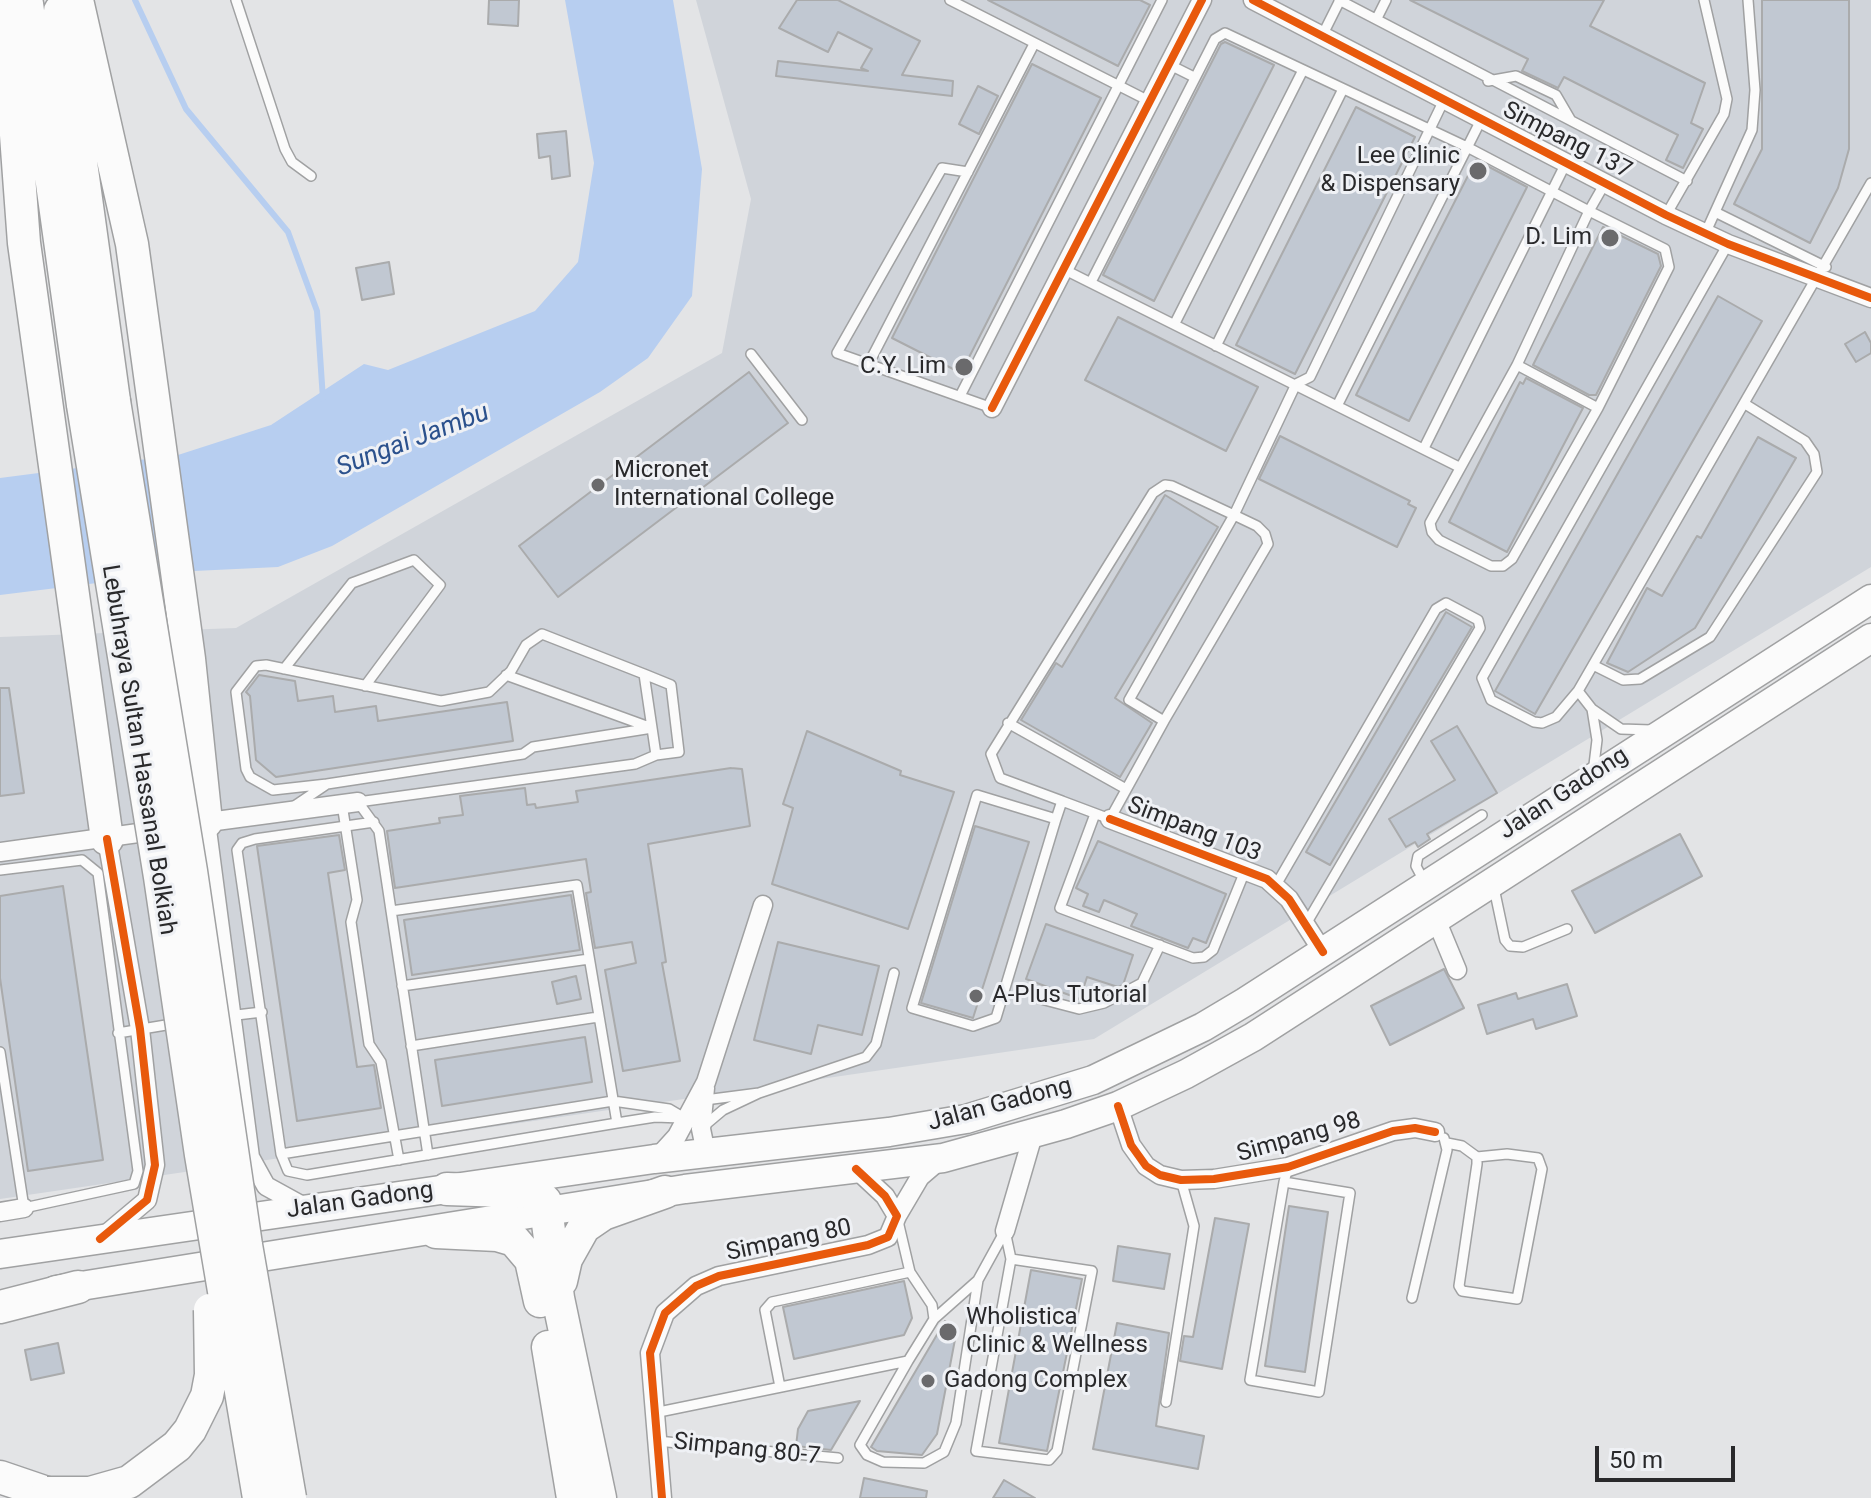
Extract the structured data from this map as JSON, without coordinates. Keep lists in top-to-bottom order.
{
  "streets": {
    "highway": ["Lebuhraya Sultan Hassanal Bolkiah"],
    "main road": ["Jalan Gadong"],
    "street": [
      "Simpang 137",
      "Simpang 103",
      "Simpang 98",
      "Simpang 80"
    ],
    "lane": ["Simpang 80-7"]
  },
  "crossings": [
    ["Jalan Gadong", "Simpang 103"],
    ["Jalan Gadong", "Simpang 98"],
    ["Jalan Gadong", "Simpang 80"],
    ["Simpang 80", "Simpang 80-7"]
  ],
  "water": ["Sungai Jambu"],
  "places": [
    "Lee Clinic & Dispensary",
    "D. Lim",
    "C.Y. Lim",
    "Micronet International College",
    "A-Plus Tutorial",
    "Wholistica Clinic & Wellness",
    "Gadong Complex"
  ],
  "scale_bar": "50 m"
}
